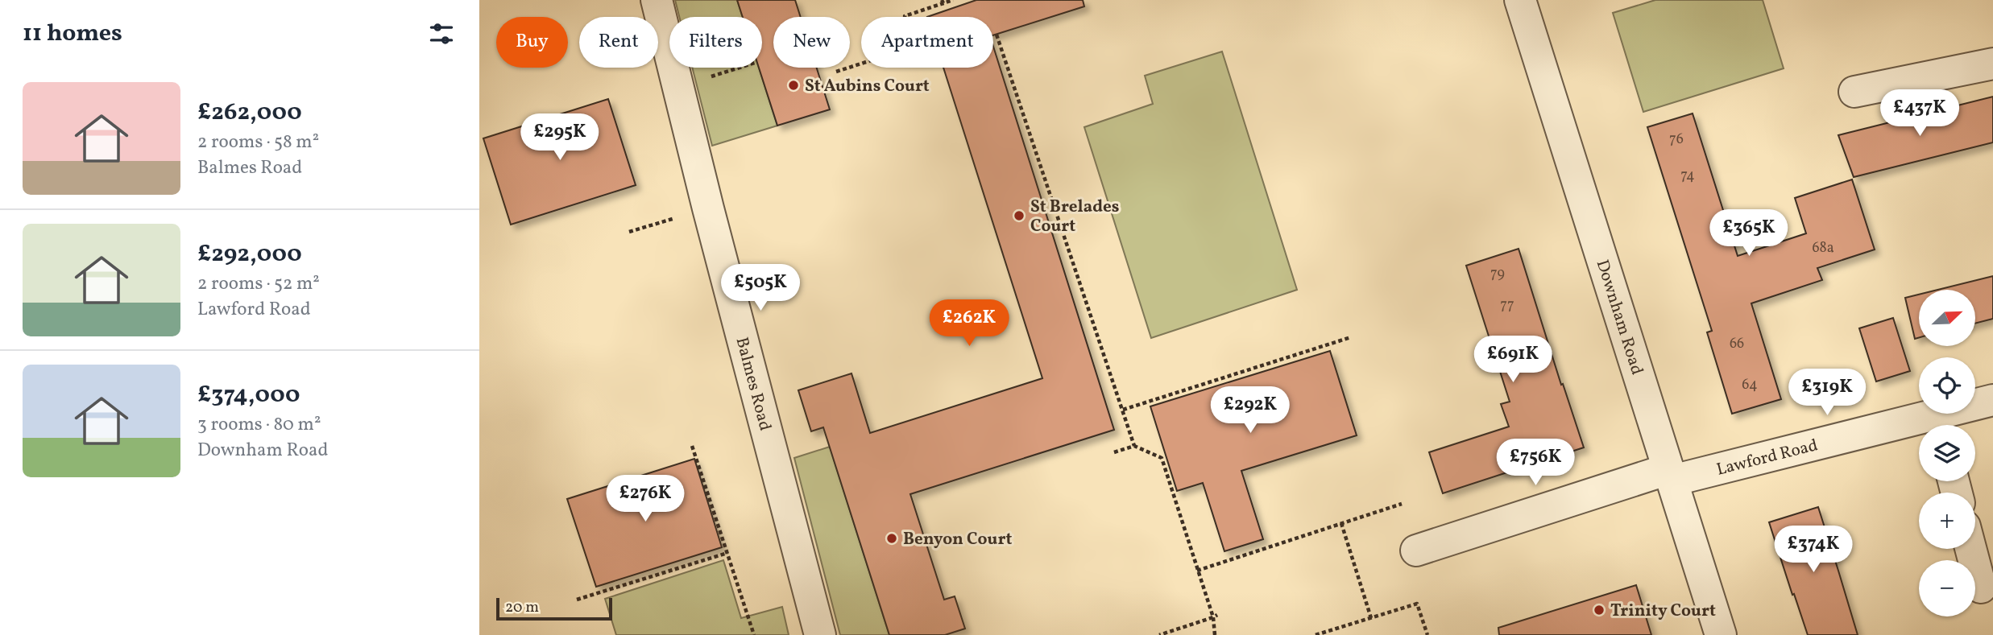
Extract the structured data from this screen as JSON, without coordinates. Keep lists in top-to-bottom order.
{
  "streets": {
    "street": ["Downham Road", "Balmes Road", "Lawford Road"]
  },
  "crossings": [
    ["Downham Road", "Lawford Road"]
  ],
  "places": [
    "St Aubins Court",
    "St Brelades Court",
    "Benyon Court",
    "Trinity Court"
  ],
  "house_numbers": [
    "76",
    "74",
    "68a",
    "79",
    "77",
    "66",
    "64"
  ],
  "scale_bar": "20 m",
  "north": "top right",
  "page": {
    "heading": "11 homes",
    "chip": [
      "Buy",
      "Rent",
      "Filters",
      "New",
      "Apartment"
    ],
    "list": [
      {
        "name": "£262,000",
        "note": "2 rooms · 58 m² · Balmes Road"
      },
      {
        "name": "£292,000",
        "note": "2 rooms · 52 m² · Lawford Road"
      },
      {
        "name": "£374,000",
        "note": "3 rooms · 80 m² · Downham Road"
      }
    ],
    "price": [
      "£437K",
      "£295K",
      "£365K",
      "£505K",
      "£262K",
      "£691K",
      "£319K",
      "£292K",
      "£756K",
      "£276K",
      "£374K"
    ],
    "map_buttons": ["+", "−"],
    "scale": "20 m"
  }
}
